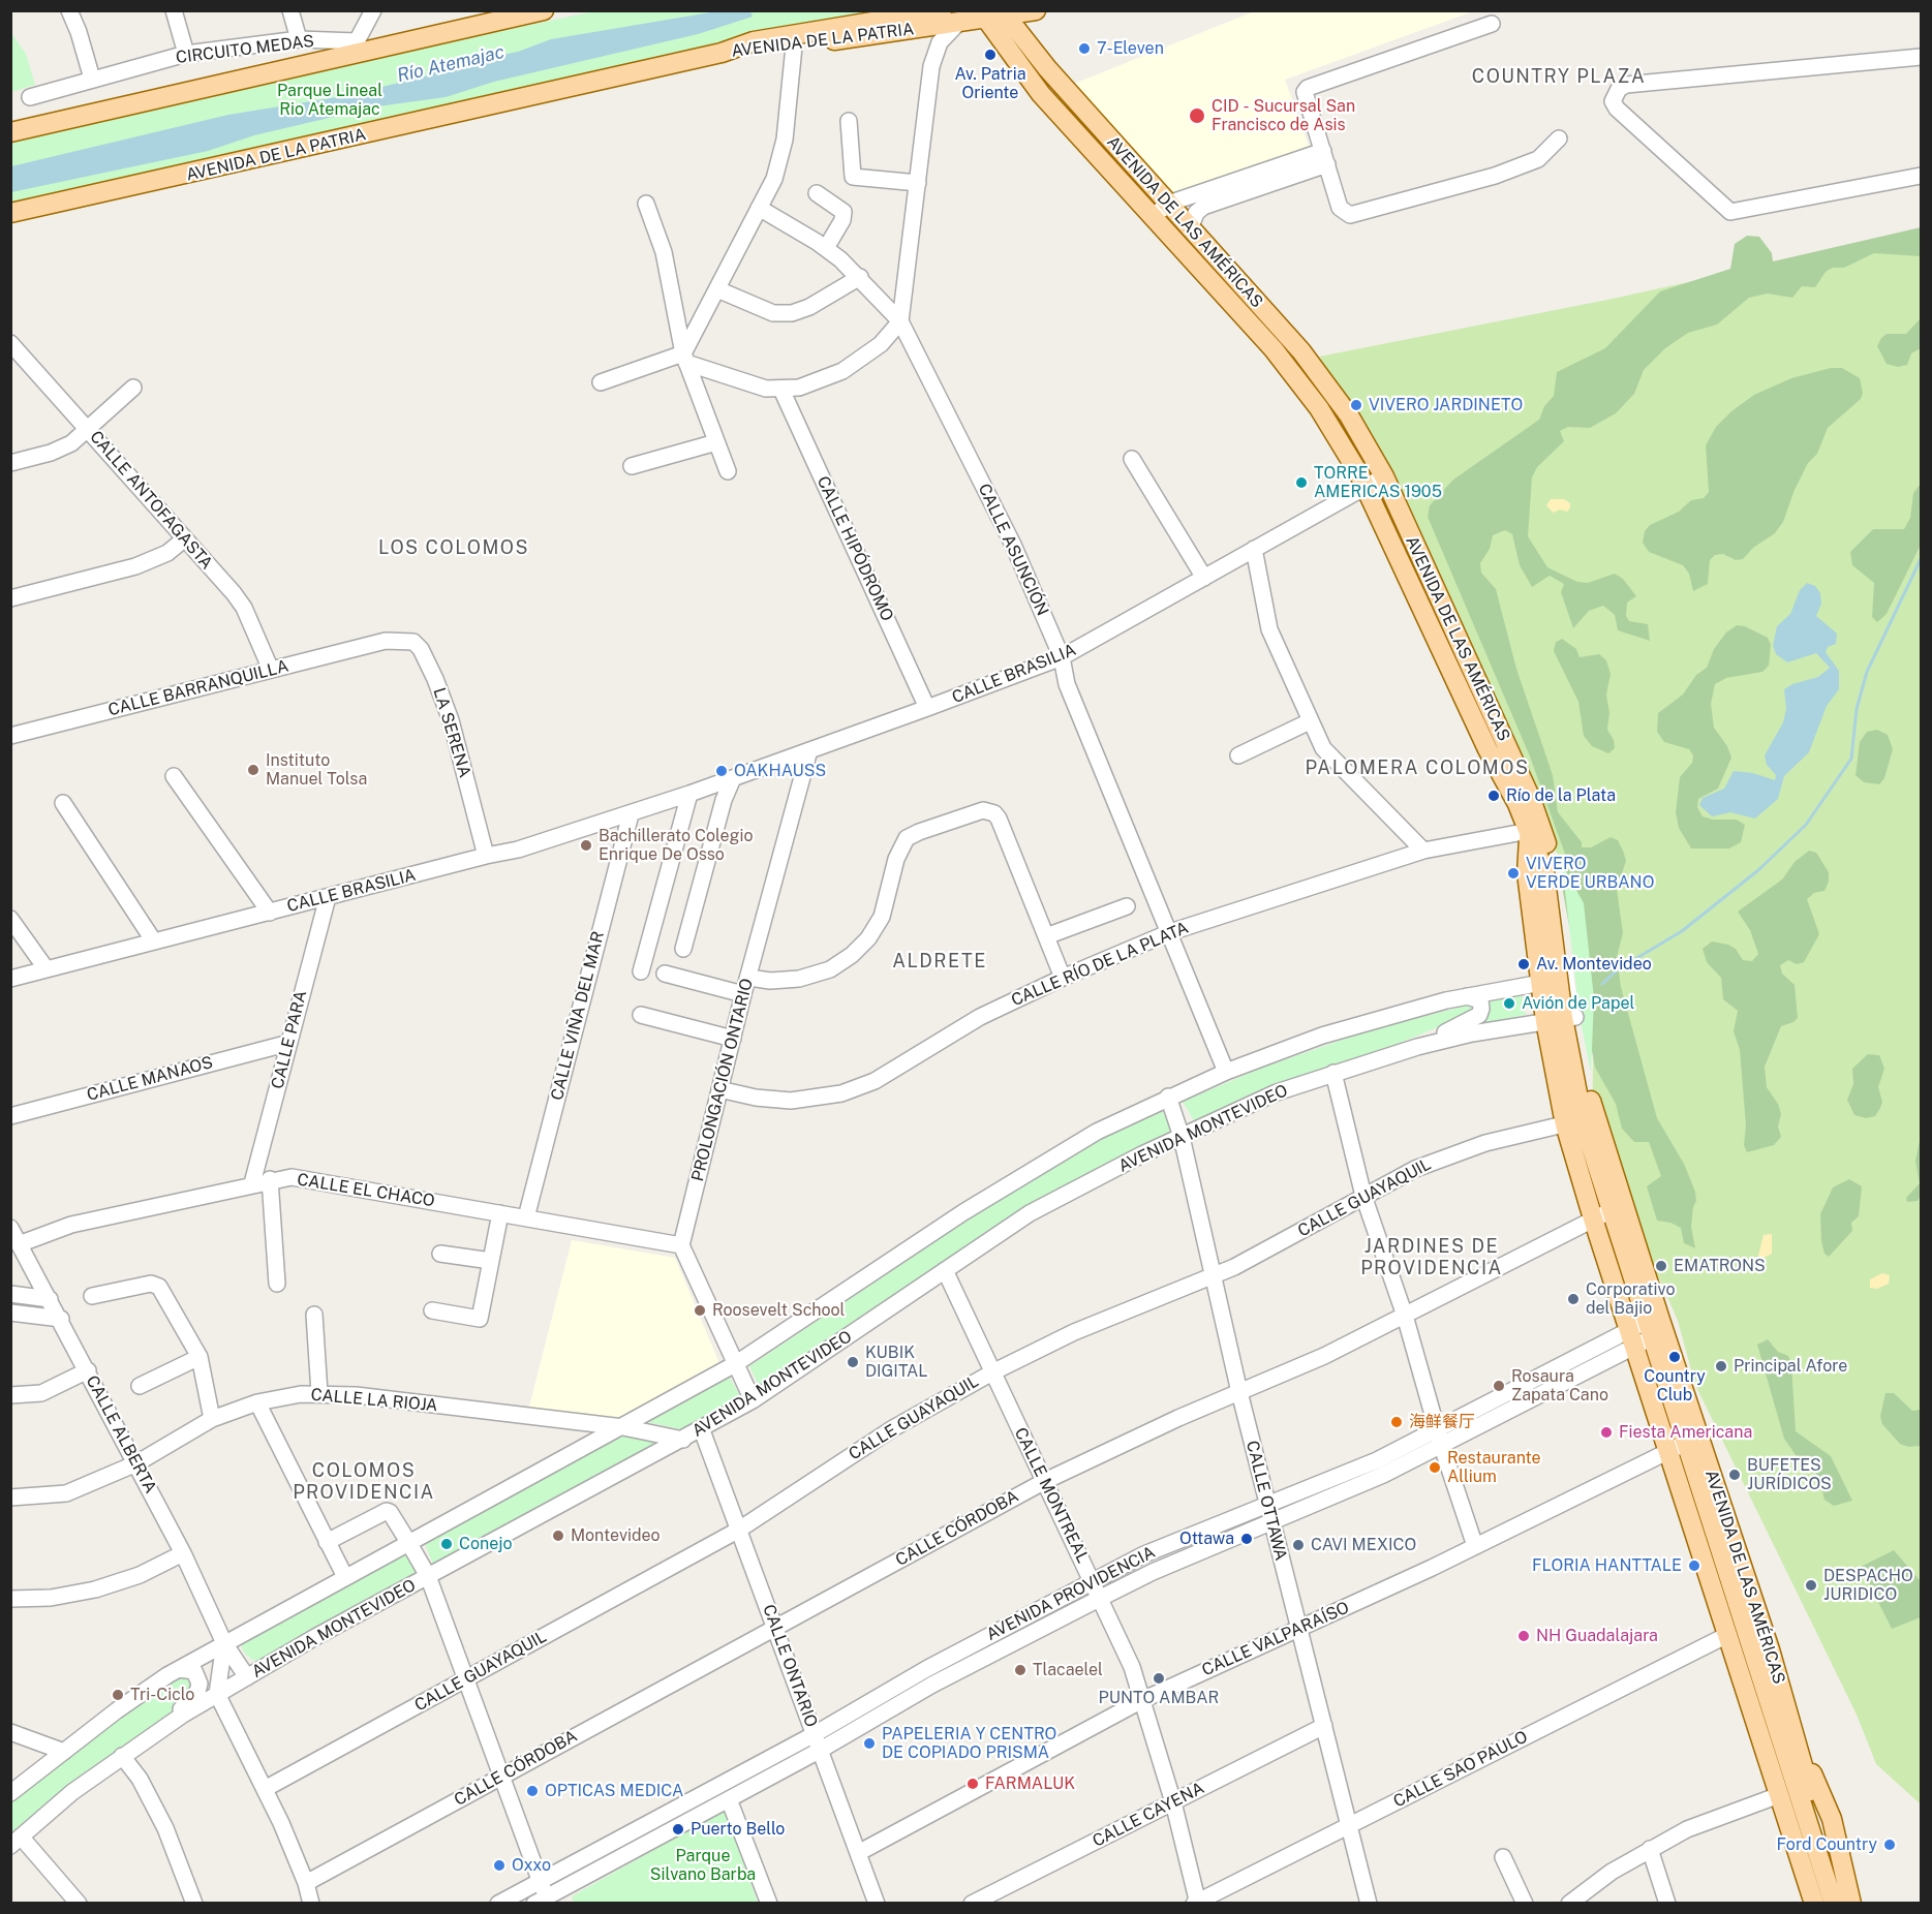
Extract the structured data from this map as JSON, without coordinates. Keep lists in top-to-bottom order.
{
  "streets": {
    "main road": ["AVENIDA DE LA PATRIA", "AVENIDA DE LAS AMÉRICAS"],
    "street": [
      "CIRCUITO MEDAS",
      "CALLE ANTOFAGASTA",
      "CALLE HIPÓDROMO",
      "CALLE ASUNCIÓN",
      "CALLE BRASILIA",
      "CALLE BARRANQUILLA",
      "LA SERENA",
      "CALLE RÍO DE LA PLATA",
      "CALLE VIÑA DEL MAR",
      "CALLE PARA",
      "CALLE MANAOS",
      "PROLONGACIÓN ONTARIO",
      "AVENIDA MONTEVIDEO",
      "CALLE EL CHACO",
      "CALLE GUAYAQUIL",
      "CALLE LA RIOJA",
      "CALLE ALBERTA",
      "CALLE MONTREAL",
      "CALLE OTTAWA",
      "CALLE CÓRDOBA",
      "AVENIDA PROVIDENCIA",
      "CALLE VALPARAÍSO",
      "CALLE ONTARIO",
      "CALLE SAO PAULO",
      "CALLE CAYENA"
    ]
  },
  "crossings": [
    ["AVENIDA DE LA PATRIA", "AVENIDA DE LAS AMÉRICAS"],
    ["AVENIDA DE LAS AMÉRICAS", "CALLE BRASILIA"],
    ["AVENIDA DE LAS AMÉRICAS", "CALLE RÍO DE LA PLATA"],
    ["AVENIDA DE LAS AMÉRICAS", "AVENIDA MONTEVIDEO"],
    ["AVENIDA DE LAS AMÉRICAS", "CALLE GUAYAQUIL"],
    ["AVENIDA DE LAS AMÉRICAS", "CALLE CÓRDOBA"],
    ["AVENIDA DE LAS AMÉRICAS", "AVENIDA PROVIDENCIA"],
    ["AVENIDA DE LAS AMÉRICAS", "CALLE VALPARAÍSO"],
    ["AVENIDA DE LAS AMÉRICAS", "CALLE SAO PAULO"],
    ["CALLE ANTOFAGASTA", "CALLE BARRANQUILLA"],
    ["CALLE HIPÓDROMO", "CALLE BRASILIA"],
    ["CALLE ASUNCIÓN", "CALLE BRASILIA"],
    ["CALLE ASUNCIÓN", "CALLE RÍO DE LA PLATA"],
    ["CALLE BRASILIA", "LA SERENA"],
    ["CALLE BRASILIA", "CALLE VIÑA DEL MAR"],
    ["CALLE BRASILIA", "CALLE PARA"],
    ["CALLE BRASILIA", "PROLONGACIÓN ONTARIO"],
    ["CALLE BARRANQUILLA", "LA SERENA"],
    ["CALLE RÍO DE LA PLATA", "PROLONGACIÓN ONTARIO"],
    ["CALLE VIÑA DEL MAR", "CALLE EL CHACO"],
    ["CALLE PARA", "CALLE MANAOS"],
    ["CALLE PARA", "CALLE EL CHACO"],
    ["PROLONGACIÓN ONTARIO", "CALLE EL CHACO"],
    ["AVENIDA MONTEVIDEO", "CALLE LA RIOJA"],
    ["AVENIDA MONTEVIDEO", "CALLE ALBERTA"],
    ["AVENIDA MONTEVIDEO", "CALLE MONTREAL"],
    ["AVENIDA MONTEVIDEO", "CALLE OTTAWA"],
    ["AVENIDA MONTEVIDEO", "CALLE ONTARIO"],
    ["CALLE EL CHACO", "CALLE ALBERTA"],
    ["CALLE GUAYAQUIL", "CALLE MONTREAL"],
    ["CALLE GUAYAQUIL", "CALLE OTTAWA"],
    ["CALLE GUAYAQUIL", "CALLE ONTARIO"],
    ["CALLE LA RIOJA", "CALLE ALBERTA"],
    ["CALLE MONTREAL", "CALLE CÓRDOBA"],
    ["CALLE MONTREAL", "AVENIDA PROVIDENCIA"],
    ["CALLE MONTREAL", "CALLE VALPARAÍSO"],
    ["CALLE MONTREAL", "CALLE SAO PAULO"],
    ["CALLE MONTREAL", "CALLE CAYENA"],
    ["CALLE OTTAWA", "CALLE CÓRDOBA"],
    ["CALLE OTTAWA", "AVENIDA PROVIDENCIA"],
    ["CALLE OTTAWA", "CALLE VALPARAÍSO"],
    ["CALLE OTTAWA", "CALLE SAO PAULO"],
    ["CALLE OTTAWA", "CALLE CAYENA"],
    ["CALLE CÓRDOBA", "CALLE ONTARIO"],
    ["AVENIDA PROVIDENCIA", "CALLE ONTARIO"],
    ["CALLE VALPARAÍSO", "CALLE ONTARIO"]
  ],
  "districts": [
    "COUNTRY PLAZA",
    "LOS COLOMOS",
    "PALOMERA COLOMOS",
    "ALDRETE",
    "JARDINES DE PROVIDENCIA",
    "COLOMOS PROVIDENCIA"
  ],
  "water": ["Río Atemajac"],
  "parks": ["Parque Lineal Rio Atemajac", "Parque Silvano Barba"],
  "places": [
    "7-Eleven",
    "Av. Patria Oriente",
    "CID - Sucursal San Francisco de Asis",
    "VIVERO JARDINETO",
    "TORRE AMERICAS 1905",
    "Instituto Manuel Tolsa",
    "OAKHAUSS",
    "Río de la Plata",
    "Bachillerato Colegio Enrique De Osso",
    "VIVERO VERDE URBANO",
    "Av. Montevideo",
    "Avión de Papel",
    "EMATRONS",
    "Corporativo del Bajio",
    "Roosevelt School",
    "Country Club",
    "KUBIK DIGITAL",
    "Principal Afore",
    "Rosaura Zapata Cano",
    "海鲜餐厅",
    "Fiesta Americana",
    "Restaurante Allium",
    "BUFETES JURÍDICOS",
    "Montevideo",
    "Ottawa",
    "Conejo",
    "CAVI MEXICO",
    "FLORIA HANTTALE",
    "DESPACHO JURIDICO",
    "NH Guadalajara",
    "Tlacaelel",
    "PUNTO AMBAR",
    "Tri-Ciclo",
    "PAPELERIA Y CENTRO DE COPIADO PRISMA",
    "FARMALUK",
    "OPTICAS MEDICA",
    "Puerto Bello",
    "Ford Country",
    "Oxxo"
  ]
}
